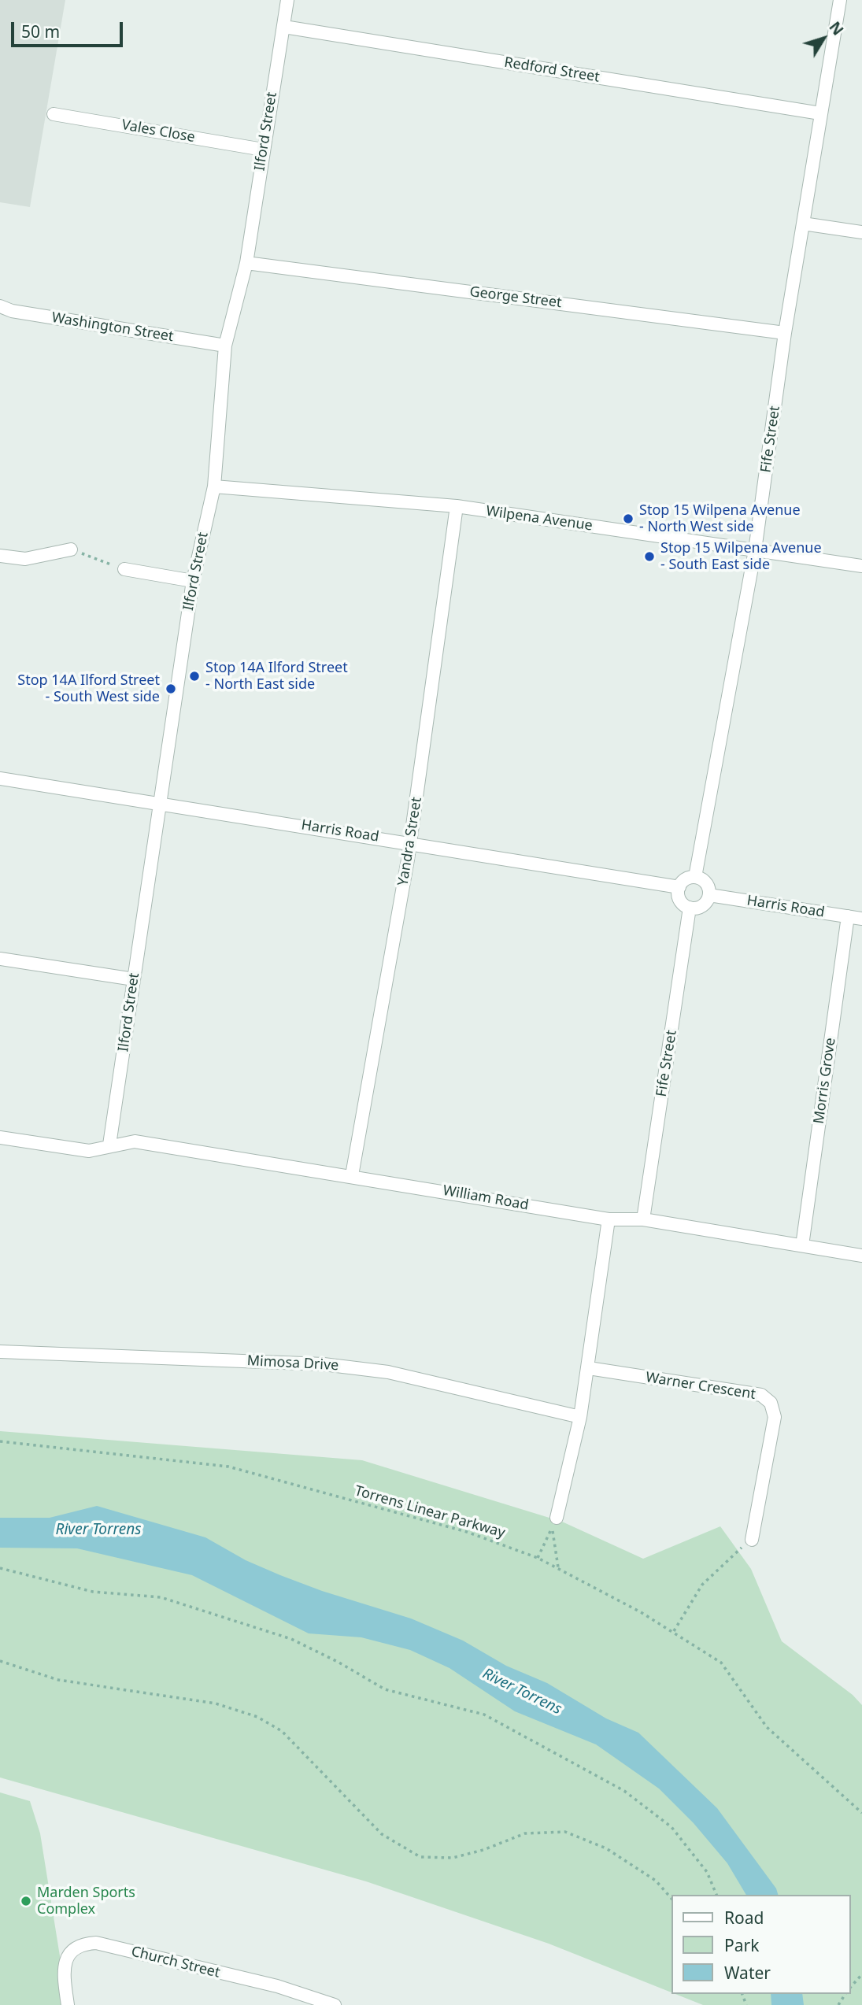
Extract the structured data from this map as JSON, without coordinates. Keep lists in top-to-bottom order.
{
  "streets": {
    "street": [
      "Redford Street",
      "Vales Close",
      "Ilford Street",
      "George Street",
      "Washington Street",
      "Fife Street",
      "Wilpena Avenue",
      "Harris Road",
      "Yandra Street",
      "Morris Grove",
      "William Road",
      "Mimosa Drive",
      "Warner Crescent",
      "Church Street"
    ],
    "path": ["Torrens Linear Parkway"]
  },
  "crossings": [
    ["Redford Street", "Ilford Street"],
    ["Redford Street", "Fife Street"],
    ["Vales Close", "Ilford Street"],
    ["Ilford Street", "George Street"],
    ["Ilford Street", "Washington Street"],
    ["Ilford Street", "Wilpena Avenue"],
    ["Ilford Street", "Harris Road"],
    ["Ilford Street", "William Road"],
    ["George Street", "Fife Street"],
    ["Fife Street", "Wilpena Avenue"],
    ["Fife Street", "Harris Road"],
    ["Fife Street", "William Road"],
    ["Wilpena Avenue", "Yandra Street"],
    ["Harris Road", "Yandra Street"],
    ["Harris Road", "Morris Grove"],
    ["Yandra Street", "William Road"],
    ["Morris Grove", "William Road"]
  ],
  "water": ["River Torrens"],
  "places": [
    "Stop 15 Wilpena Avenue - North West side",
    "Stop 15 Wilpena Avenue - South East side",
    "Stop 14A Ilford Street - North East side",
    "Stop 14A Ilford Street - South West side",
    "Marden Sports Complex"
  ],
  "legend": ["Road", "Park", "Water"],
  "scale_bar": "50 m",
  "north": "top right"
}
